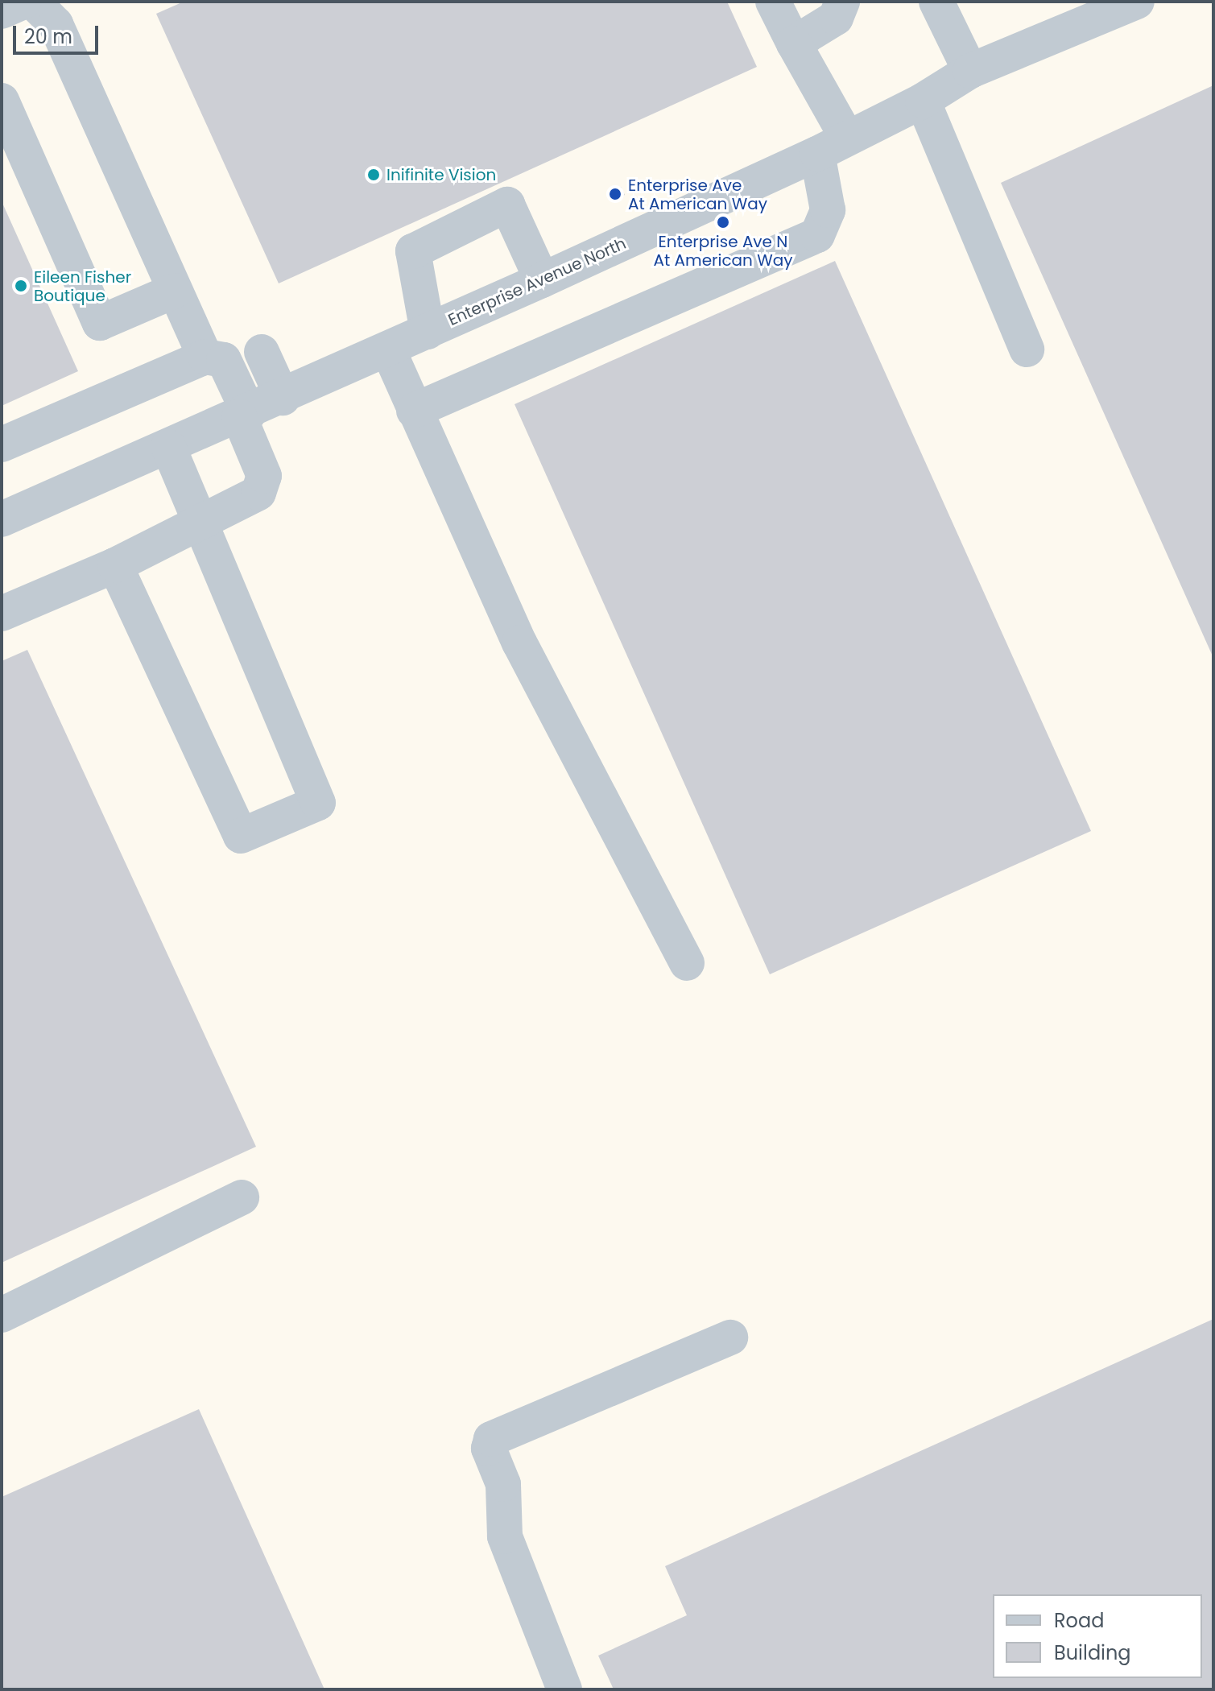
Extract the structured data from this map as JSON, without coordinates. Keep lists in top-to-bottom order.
{
  "streets": {
    "street": ["Enterprise Avenue North"]
  },
  "places": [
    "Inifinite Vision",
    "Enterprise Ave At American Way",
    "Enterprise Ave N At American Way",
    "Eileen Fisher Boutique"
  ],
  "legend": ["Road", "Building"],
  "scale_bar": "20 m"
}
